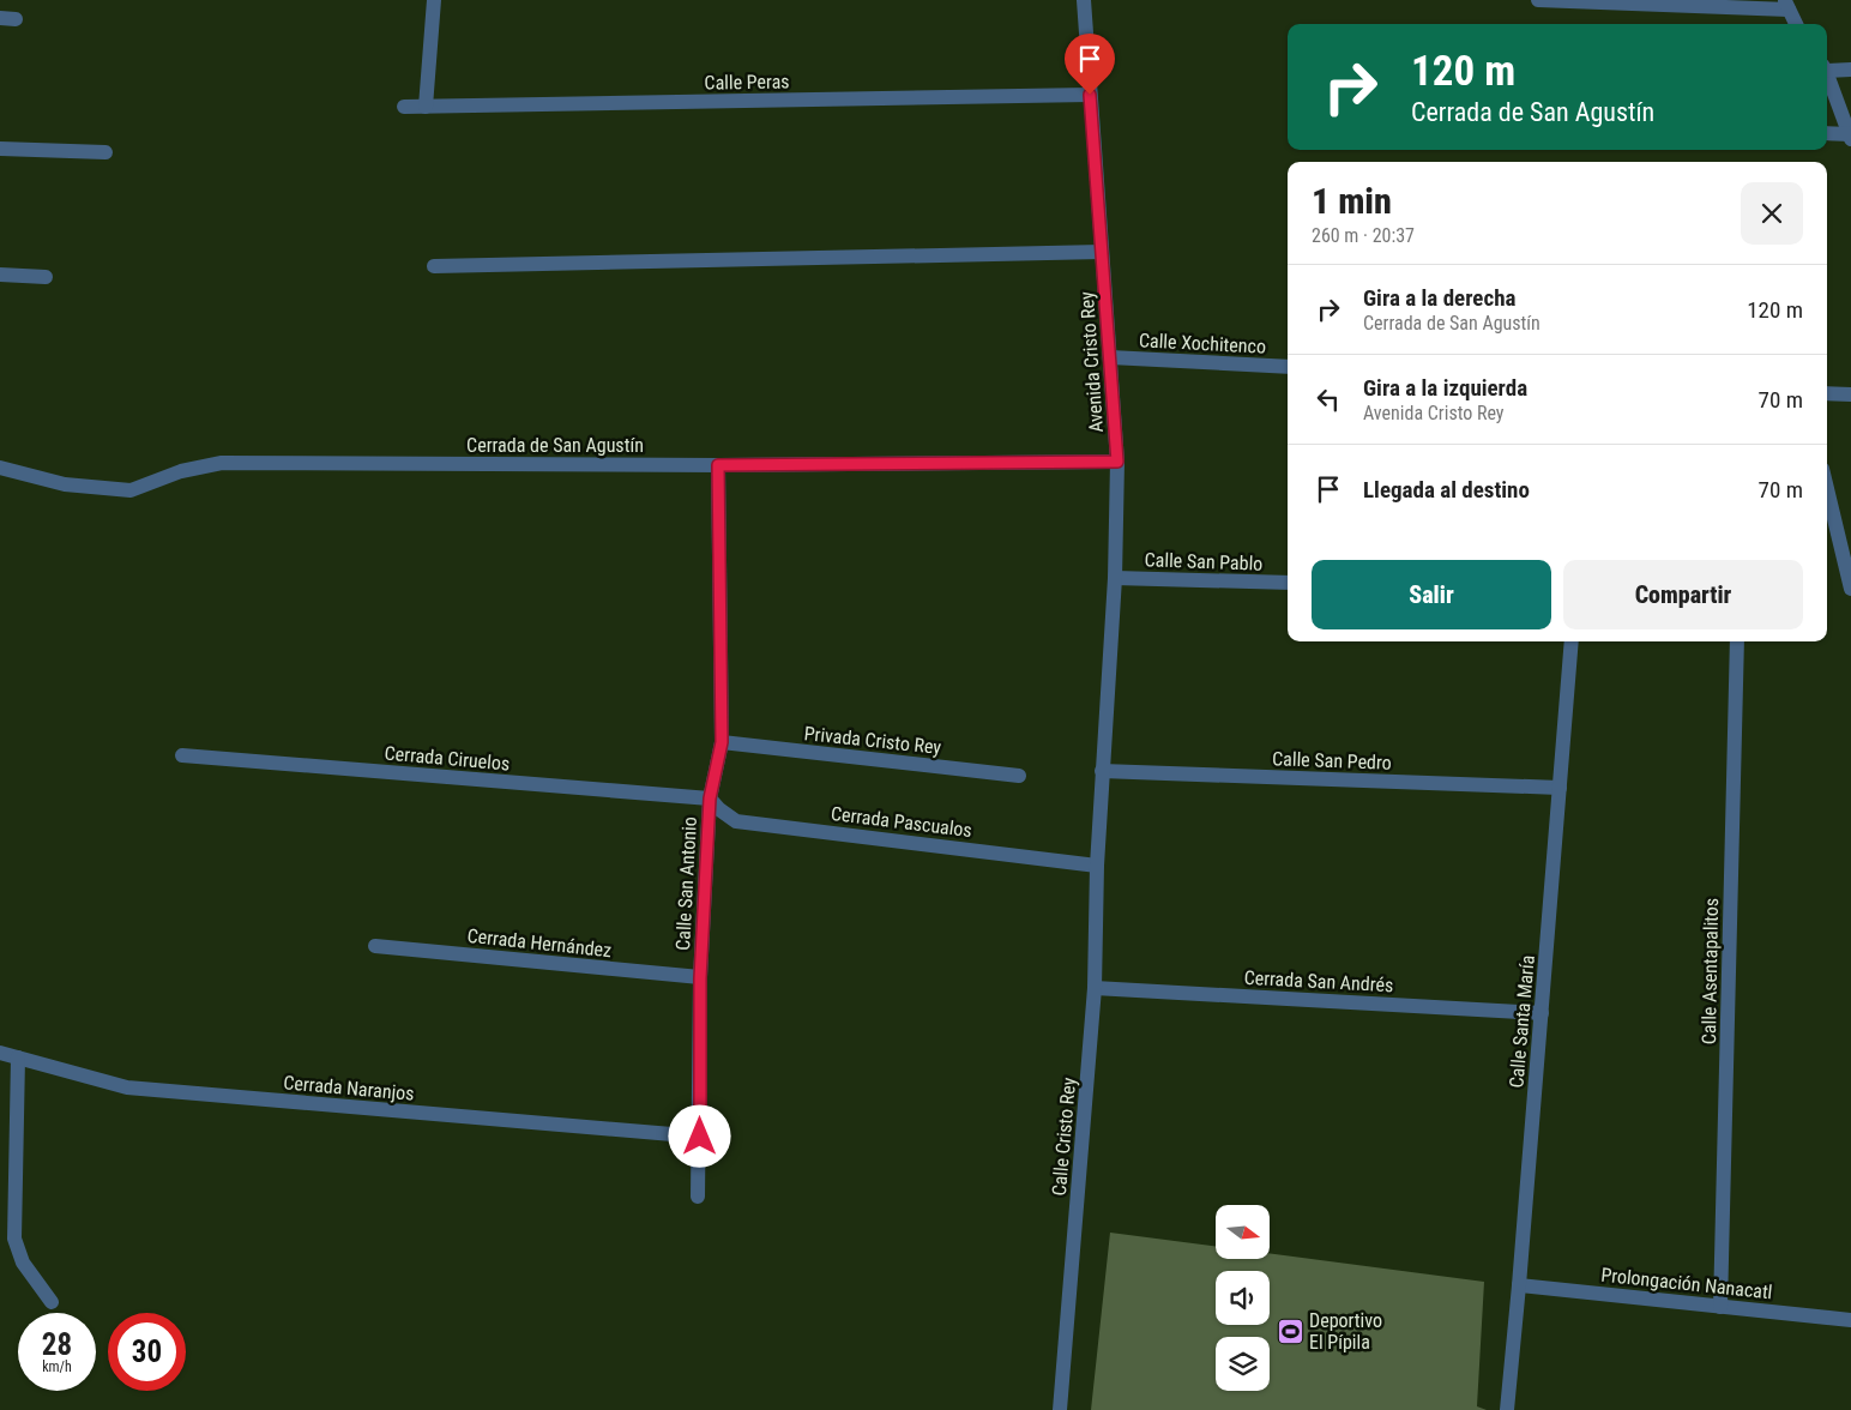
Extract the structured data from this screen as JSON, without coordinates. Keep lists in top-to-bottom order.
{
  "streets": {
    "street": [
      "Calle Peras",
      "Calle Xochitenco",
      "Avenida Cristo Rey",
      "Cerrada de San Agustín",
      "Calle San Pablo",
      "Privada Cristo Rey",
      "Cerrada Ciruelos",
      "Calle San Pedro",
      "Cerrada Pascualos",
      "Calle San Antonio",
      "Cerrada Hernández",
      "Calle Asentapalitos",
      "Cerrada San Andrés",
      "Calle Santa María",
      "Cerrada Naranjos",
      "Calle Cristo Rey",
      "Prolongación Nanacatl"
    ]
  },
  "crossings": [
    ["Calle Peras", "Avenida Cristo Rey"],
    ["Calle Xochitenco", "Avenida Cristo Rey"],
    ["Avenida Cristo Rey", "Cerrada de San Agustín"],
    ["Avenida Cristo Rey", "Calle San Pablo"],
    ["Avenida Cristo Rey", "Calle San Pedro"],
    ["Avenida Cristo Rey", "Cerrada Pascualos"],
    ["Avenida Cristo Rey", "Calle Cristo Rey"],
    ["Cerrada de San Agustín", "Calle San Antonio"],
    ["Privada Cristo Rey", "Calle San Antonio"],
    ["Cerrada Ciruelos", "Cerrada Pascualos"],
    ["Cerrada Ciruelos", "Calle San Antonio"],
    ["Calle San Pedro", "Calle Santa María"],
    ["Cerrada Pascualos", "Calle San Antonio"],
    ["Cerrada Pascualos", "Calle Cristo Rey"],
    ["Calle San Antonio", "Cerrada Hernández"],
    ["Calle San Antonio", "Cerrada Naranjos"],
    ["Calle Asentapalitos", "Prolongación Nanacatl"],
    ["Cerrada San Andrés", "Calle Santa María"],
    ["Cerrada San Andrés", "Calle Cristo Rey"],
    ["Calle Santa María", "Prolongación Nanacatl"]
  ],
  "places": {
    "sports": ["Deportivo El Pípila"]
  },
  "north": "right",
  "page": {
    "turn": ["120 m", "Cerrada de San Agustín"],
    "heading": ["1 min", "260 m · 20:37"],
    "list": [
      {
        "name": "Gira a la derecha",
        "note": "Cerrada de San Agustín",
        "value": "120 m"
      },
      {
        "name": "Gira a la izquierda",
        "note": "Avenida Cristo Rey",
        "value": "70 m"
      },
      {
        "name": "Llegada al destino",
        "value": "70 m"
      }
    ],
    "buttons": ["Salir", "Compartir"],
    "speed": "28 km/h",
    "limit": "30"
  }
}
